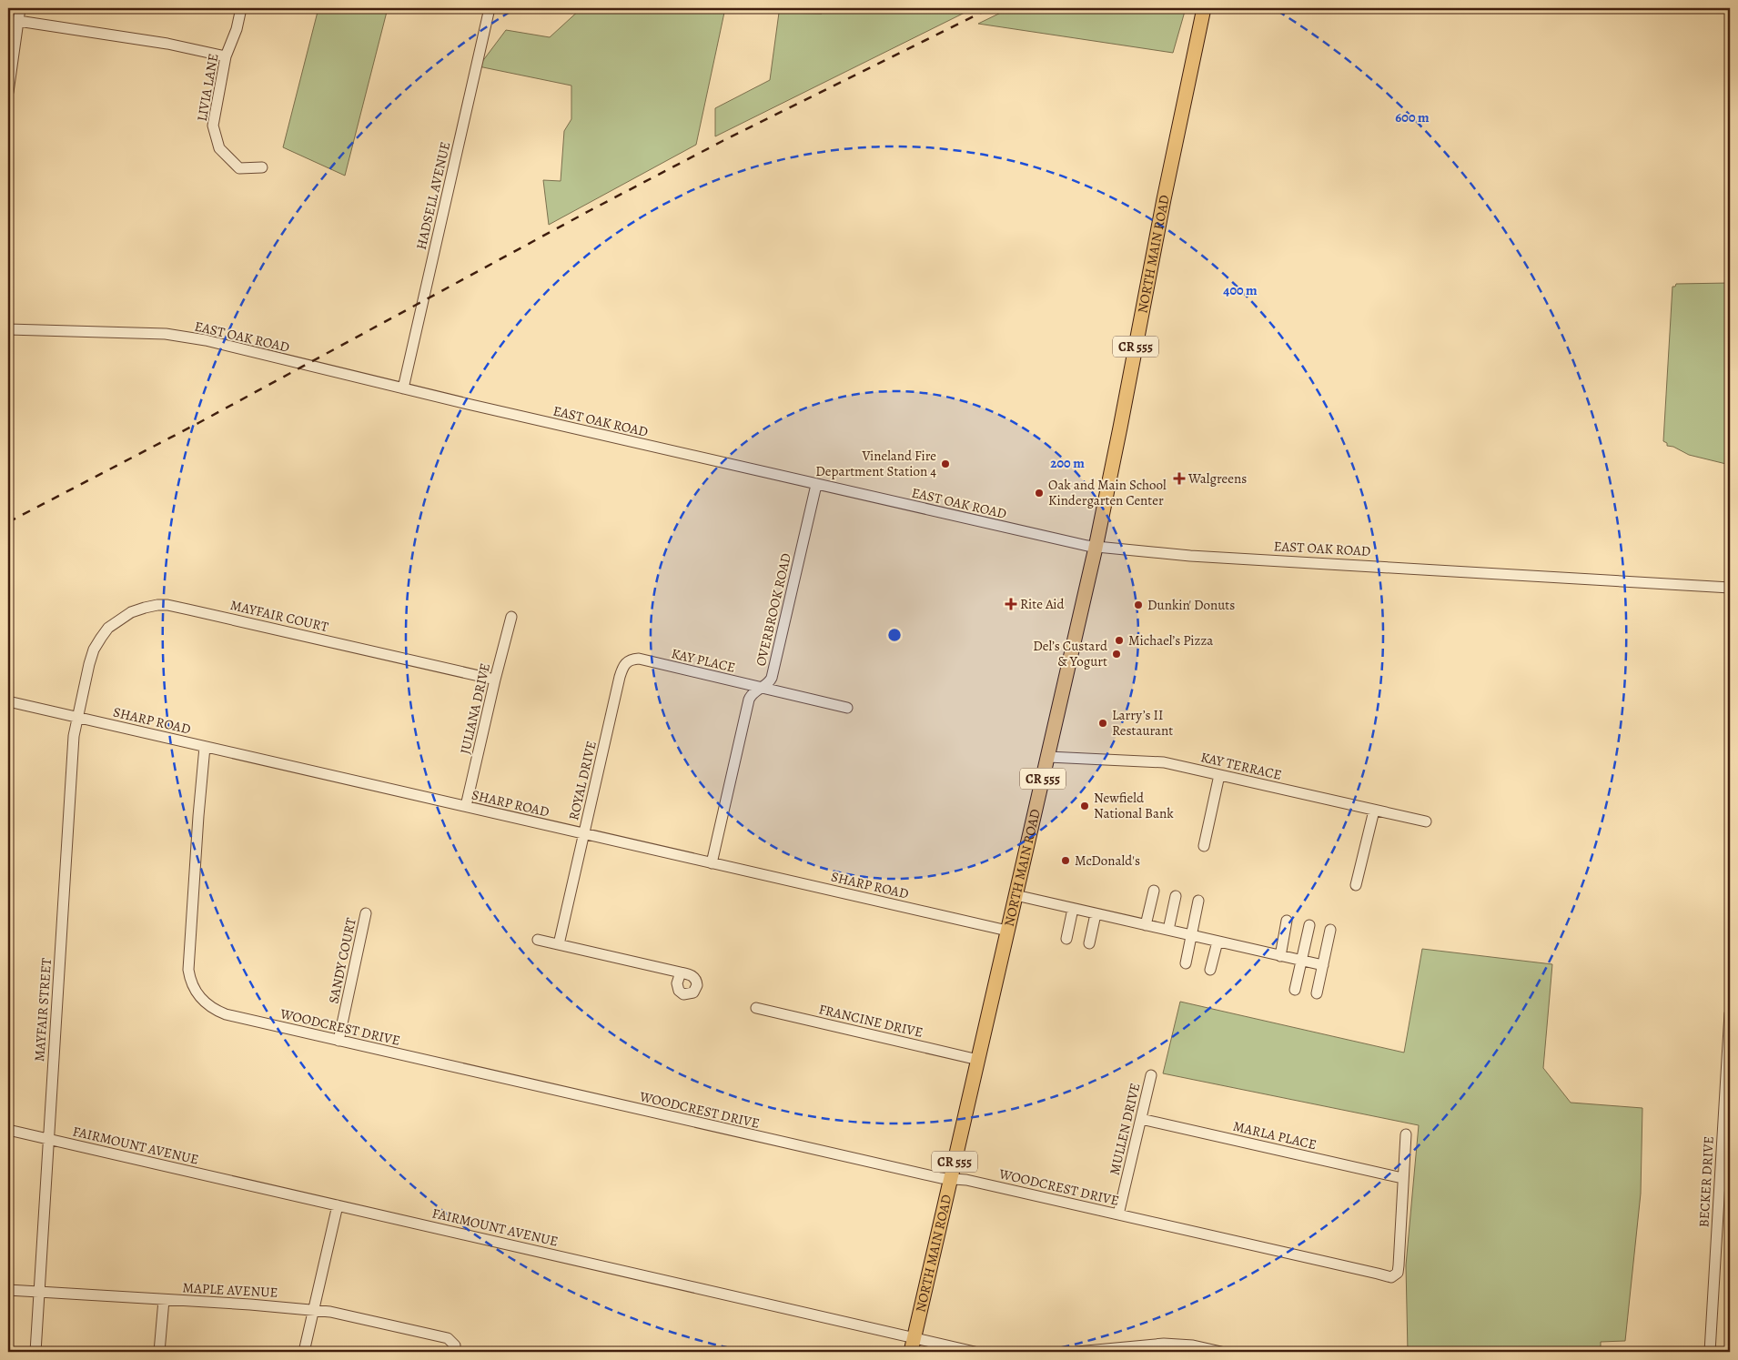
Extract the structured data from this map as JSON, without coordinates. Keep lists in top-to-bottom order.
{
  "streets": {
    "main road": ["NORTH MAIN ROAD", "CR 555"],
    "street": [
      "LIVIA LANE",
      "HADSELL AVENUE",
      "EAST OAK ROAD",
      "OVERBROOK ROAD",
      "MAYFAIR COURT",
      "KAY PLACE",
      "JULIANA DRIVE",
      "SHARP ROAD",
      "KAY TERRACE",
      "ROYAL DRIVE",
      "SANDY COURT",
      "MAYFAIR STREET",
      "FRANCINE DRIVE",
      "WOODCREST DRIVE",
      "MULLEN DRIVE",
      "MARLA PLACE",
      "FAIRMOUNT AVENUE",
      "BECKER DRIVE",
      "MAPLE AVENUE"
    ]
  },
  "crossings": [
    ["HADSELL AVENUE", "EAST OAK ROAD"],
    ["NORTH MAIN ROAD", "EAST OAK ROAD"],
    ["NORTH MAIN ROAD", "SHARP ROAD"],
    ["NORTH MAIN ROAD", "KAY TERRACE"],
    ["NORTH MAIN ROAD", "FRANCINE DRIVE"],
    ["NORTH MAIN ROAD", "WOODCREST DRIVE"],
    ["NORTH MAIN ROAD", "FAIRMOUNT AVENUE"],
    ["EAST OAK ROAD", "OVERBROOK ROAD"],
    ["OVERBROOK ROAD", "KAY PLACE"],
    ["OVERBROOK ROAD", "SHARP ROAD"],
    ["MAYFAIR COURT", "JULIANA DRIVE"],
    ["MAYFAIR COURT", "MAYFAIR STREET"],
    ["KAY PLACE", "ROYAL DRIVE"],
    ["JULIANA DRIVE", "SHARP ROAD"],
    ["SHARP ROAD", "ROYAL DRIVE"],
    ["SHARP ROAD", "MAYFAIR STREET"],
    ["SHARP ROAD", "WOODCREST DRIVE"],
    ["SANDY COURT", "WOODCREST DRIVE"],
    ["MAYFAIR STREET", "FAIRMOUNT AVENUE"],
    ["MAYFAIR STREET", "MAPLE AVENUE"],
    ["WOODCREST DRIVE", "MULLEN DRIVE"],
    ["WOODCREST DRIVE", "MARLA PLACE"],
    ["MULLEN DRIVE", "MARLA PLACE"]
  ],
  "places": {
    "other": [
      "Vineland Fire Department Station 4",
      "Oak and Main School Kindergarten Center",
      "Dunkin' Donuts",
      "Michael’s Pizza",
      "Del’s Custard & Yogurt",
      "Larry’s II Restaurant",
      "Newfield National Bank",
      "McDonald's"
    ],
    "health": ["Walgreens", "Rite Aid"]
  },
  "rings": ["600 m", "400 m", "200 m"]
}
